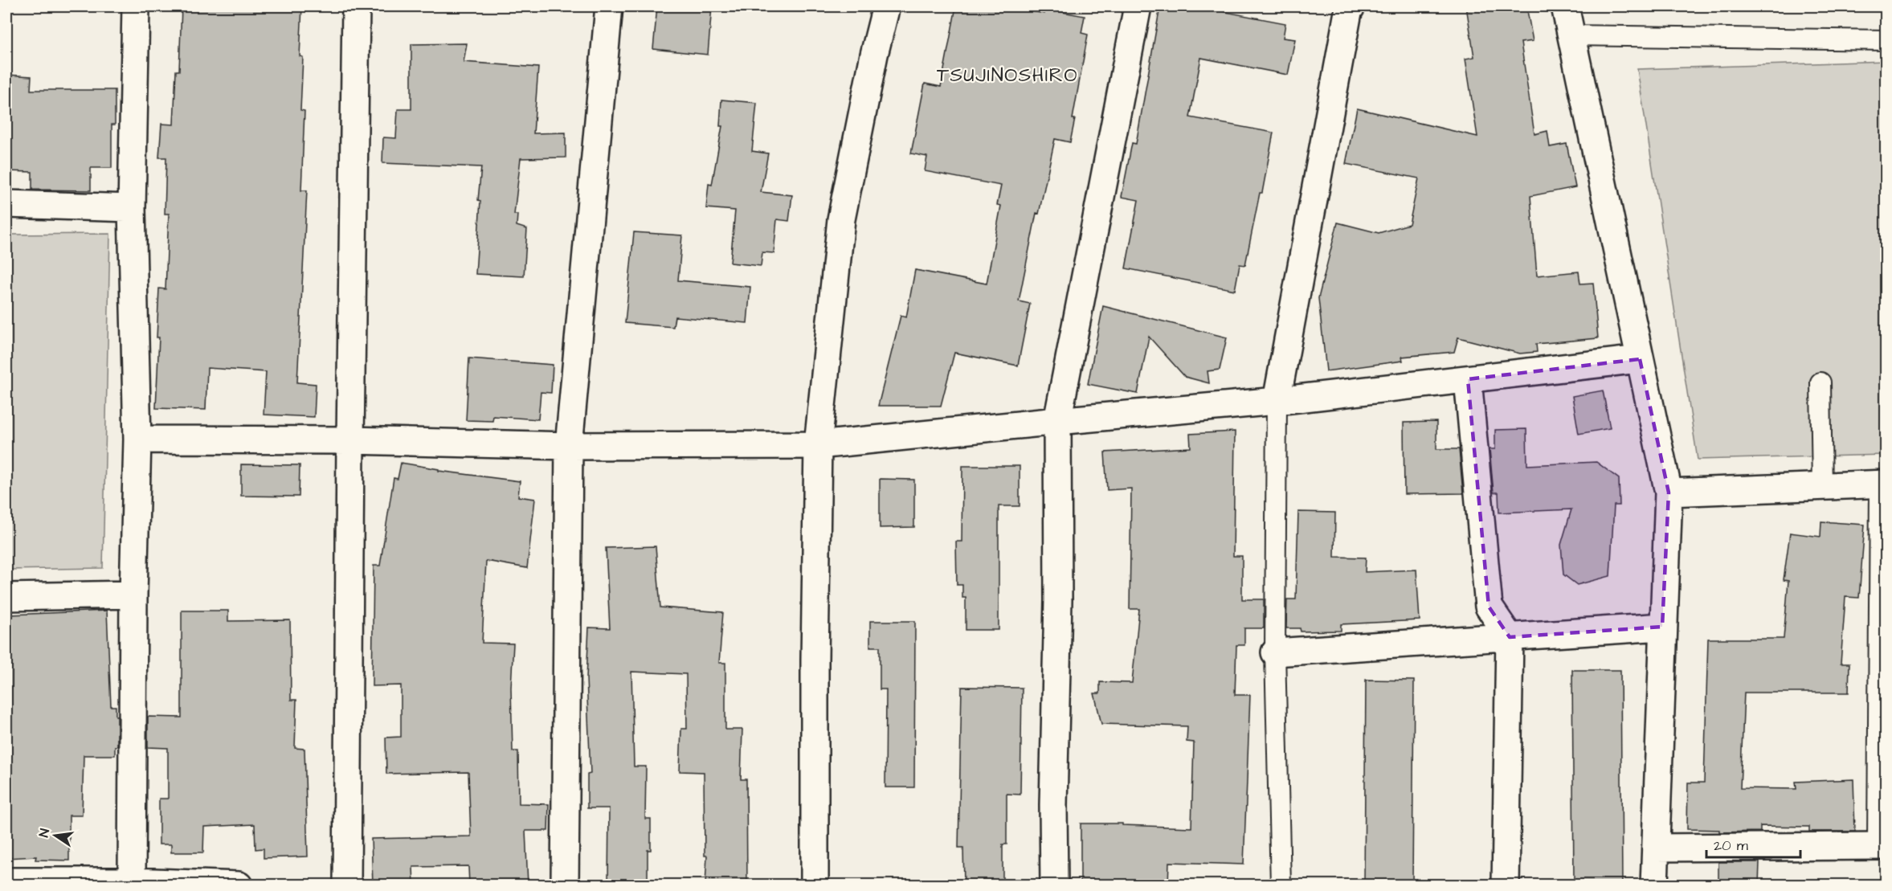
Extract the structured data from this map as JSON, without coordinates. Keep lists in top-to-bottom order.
{
  "districts": ["TSUJINOSHIRO"],
  "scale_bar": "20 m",
  "north": "left"
}
